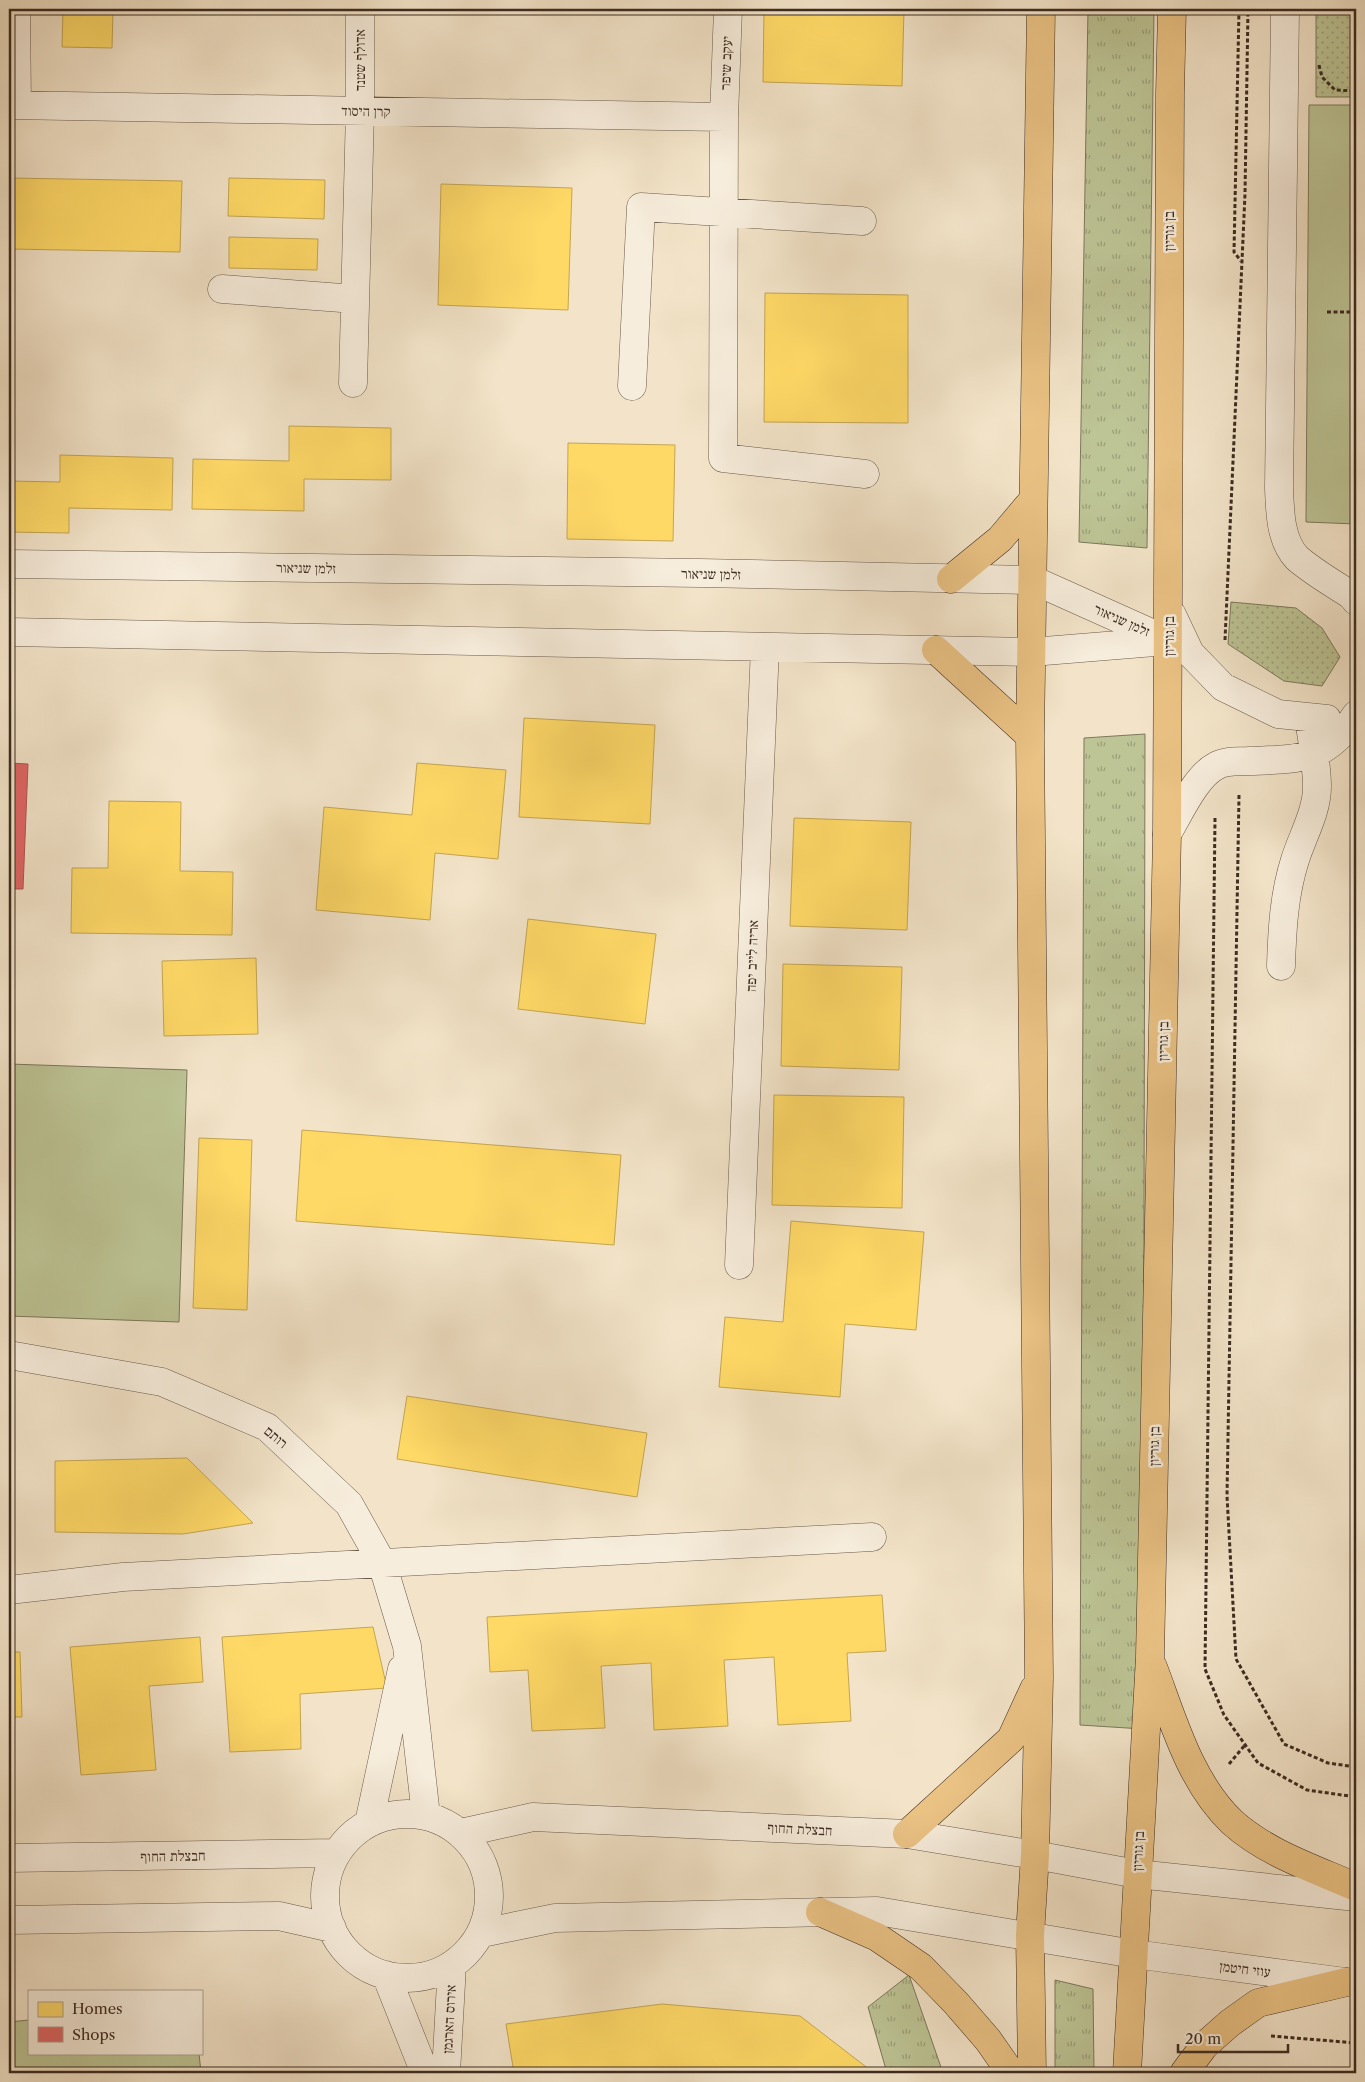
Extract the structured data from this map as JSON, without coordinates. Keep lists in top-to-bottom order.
{
  "streets": {
    "main road": ["בן גוריון"],
    "street": [
      "אדולף שטנד",
      "יעקב שיפר",
      "קרן היסוד",
      "זלמן שניאור",
      "אריה לייב יפה",
      "רותם",
      "חבצלת החוף",
      "עוזי חיטמן",
      "אירוס הארגמן"
    ]
  },
  "crossings": [
    ["אדולף שטנד", "קרן היסוד"],
    ["יעקב שיפר", "קרן היסוד"],
    ["בן גוריון", "זלמן שניאור"],
    ["בן גוריון", "חבצלת החוף"],
    ["בן גוריון", "עוזי חיטמן"],
    ["זלמן שניאור", "אריה לייב יפה"],
    ["רותם", "חבצלת החוף"],
    ["רותם", "אירוס הארגמן"],
    ["חבצלת החוף", "אירוס הארגמן"]
  ],
  "legend": ["Homes", "Shops"],
  "scale_bar": "20 m"
}
